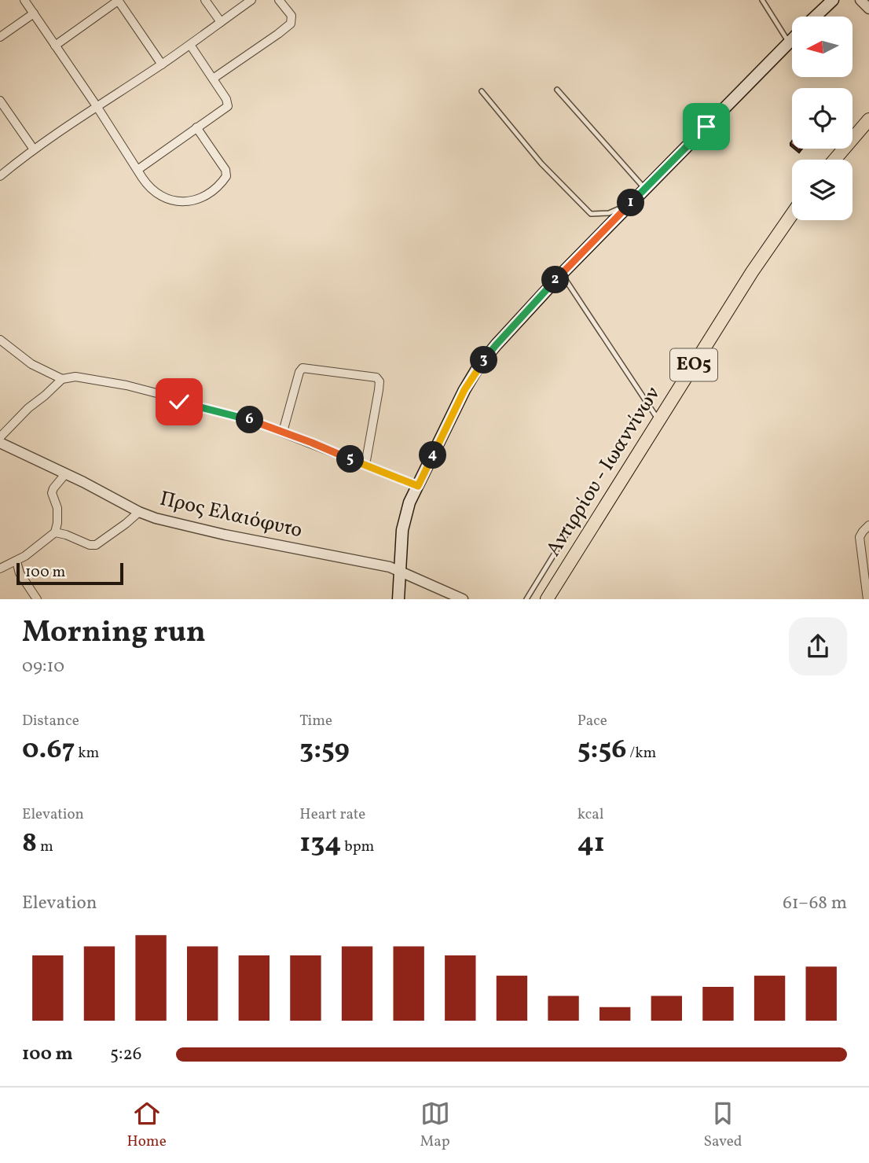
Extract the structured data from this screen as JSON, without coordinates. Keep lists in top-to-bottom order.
{
  "streets": {
    "main road": ["ΕΟ5", "Αντιρρίου - Ιωαννίνων"],
    "street": ["Προς Ελαιόφυτο"]
  },
  "scale_bar": "100 m",
  "north": "left",
  "page": {
    "pins": [
      "1",
      "2",
      "3",
      "6",
      "4",
      "5"
    ],
    "scale": "100 m",
    "heading": ["Morning run", "09:10"],
    "stats": [
      ["Distance", "0.67 km"],
      ["Time", "3:59"],
      ["Pace", "5:56 /km"],
      ["Elevation", "8 m"],
      ["Heart rate", "134 bpm"],
      ["kcal", "41"]
    ],
    "chart": ["Elevation", "61–68 m"],
    "list": [
      {
        "name": "100 m",
        "note": "5:26"
      }
    ],
    "tabs": ["Home", "Map", "Saved"]
  }
}
